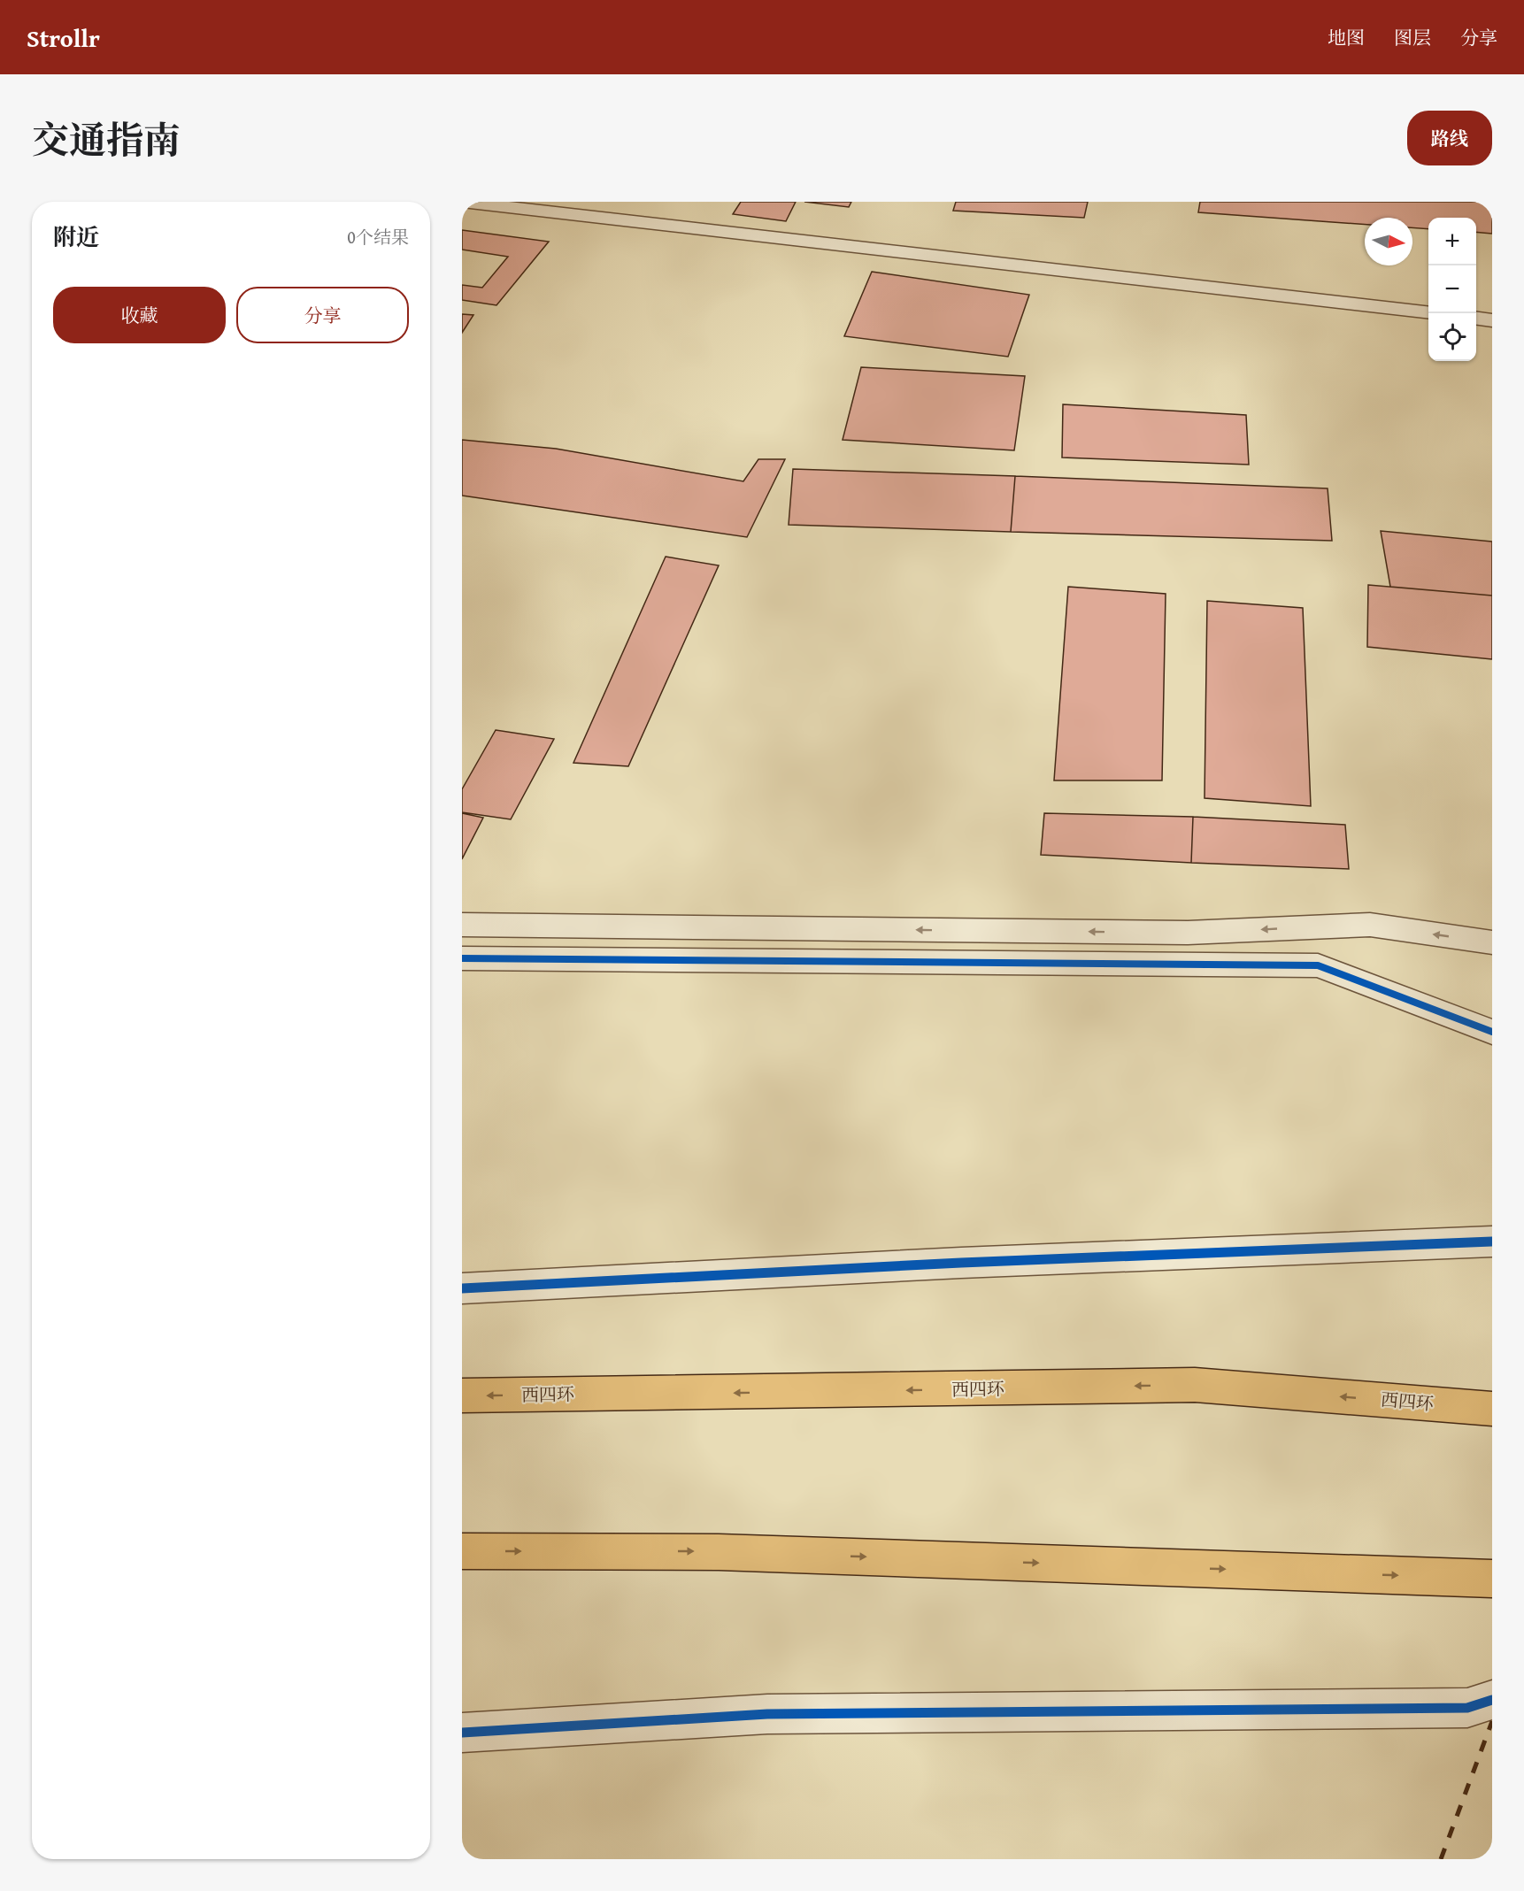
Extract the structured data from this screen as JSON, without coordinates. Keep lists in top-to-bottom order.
{
  "streets": {
    "highway": ["西四环"]
  },
  "north": "right",
  "page": {
    "header": "Strollr",
    "nav": ["地图", "图层", "分享"],
    "title": "交通指南",
    "buttons": [
      "路线",
      ["收藏", "分享"]
    ],
    "heading": ["附近", "0个结果"],
    "map_buttons": ["+", "−"]
  }
}
